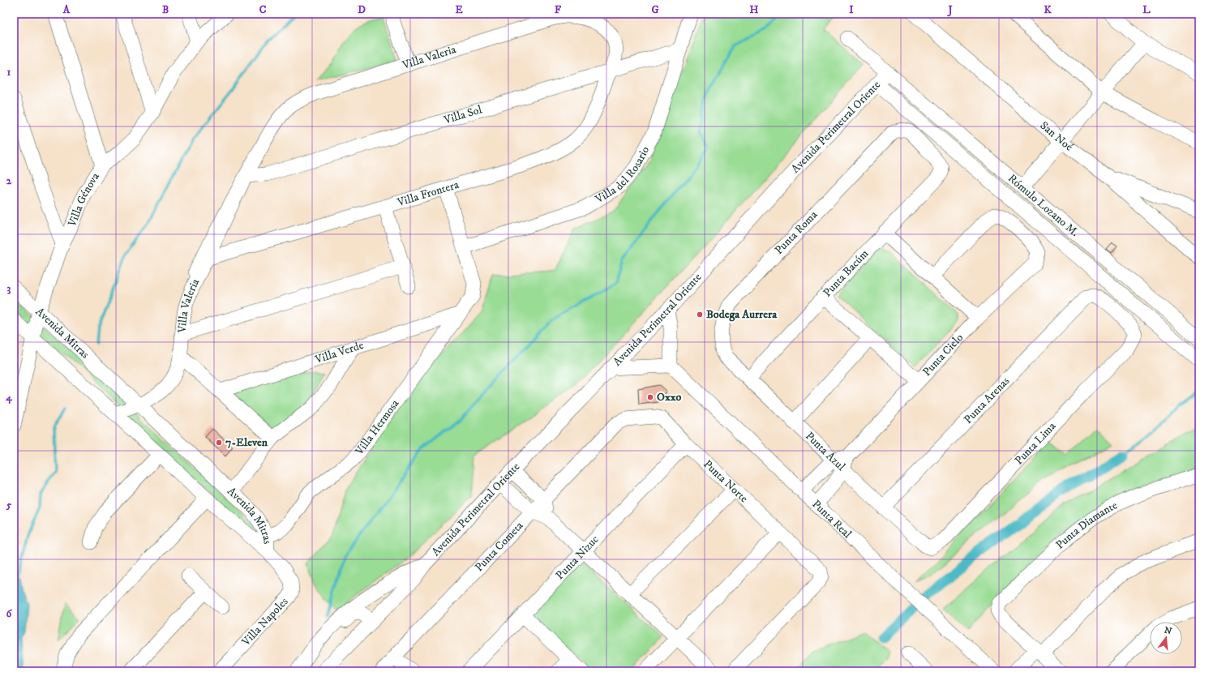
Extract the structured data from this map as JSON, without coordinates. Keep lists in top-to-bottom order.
{
  "streets": {
    "street": [
      "Villa Valeria",
      "Villa Sol",
      "Avenida Perimetral Oriente",
      "San Noé",
      "Villa del Rosario",
      "Villa Frontera",
      "Villa Génova",
      "Rómulo Lozano M.",
      "Punta Roma",
      "Punta Bacúm",
      "Avenida Mitras",
      "Villa Verde",
      "Punta Cielo",
      "Punta Arenas",
      "Villa Hermosa",
      "Punta Lima",
      "Punta Azul",
      "Punta Norte",
      "Punta Real",
      "Punta Diamante",
      "Punta Cometa",
      "Punta Nizuc",
      "Villa Napoles"
    ]
  },
  "crossings": [
    ["Villa Valeria", "Villa Sol"],
    ["Villa Valeria", "Villa Frontera"],
    ["Villa Valeria", "Avenida Mitras"],
    ["Villa Sol", "Villa del Rosario"],
    ["Villa Sol", "Villa Frontera"],
    ["Avenida Perimetral Oriente", "Rómulo Lozano M."],
    ["Villa del Rosario", "Villa Hermosa"],
    ["Villa Génova", "Avenida Mitras"],
    ["Punta Roma", "Punta Bacúm"],
    ["Punta Roma", "Punta Azul"],
    ["Punta Bacúm", "Punta Azul"],
    ["Avenida Mitras", "Villa Hermosa"],
    ["Avenida Mitras", "Villa Napoles"],
    ["Villa Verde", "Villa Hermosa"],
    ["Punta Cielo", "Punta Azul"],
    ["Punta Cielo", "Punta Real"],
    ["Punta Arenas", "Punta Lima"],
    ["Punta Arenas", "Punta Azul"],
    ["Punta Lima", "Punta Azul"],
    ["Punta Norte", "Punta Cometa"],
    ["Punta Norte", "Punta Nizuc"]
  ],
  "places": ["Bodega Aurrera", "Oxxo", "7-Eleven"],
  "north": "top",
  "grid": {
    "columns": [
      "A",
      "B",
      "C",
      "D",
      "E",
      "F",
      "G",
      "H",
      "I",
      "J",
      "K",
      "L"
    ],
    "rows": [
      "1",
      "2",
      "3",
      "4",
      "5",
      "6"
    ]
  }
}
